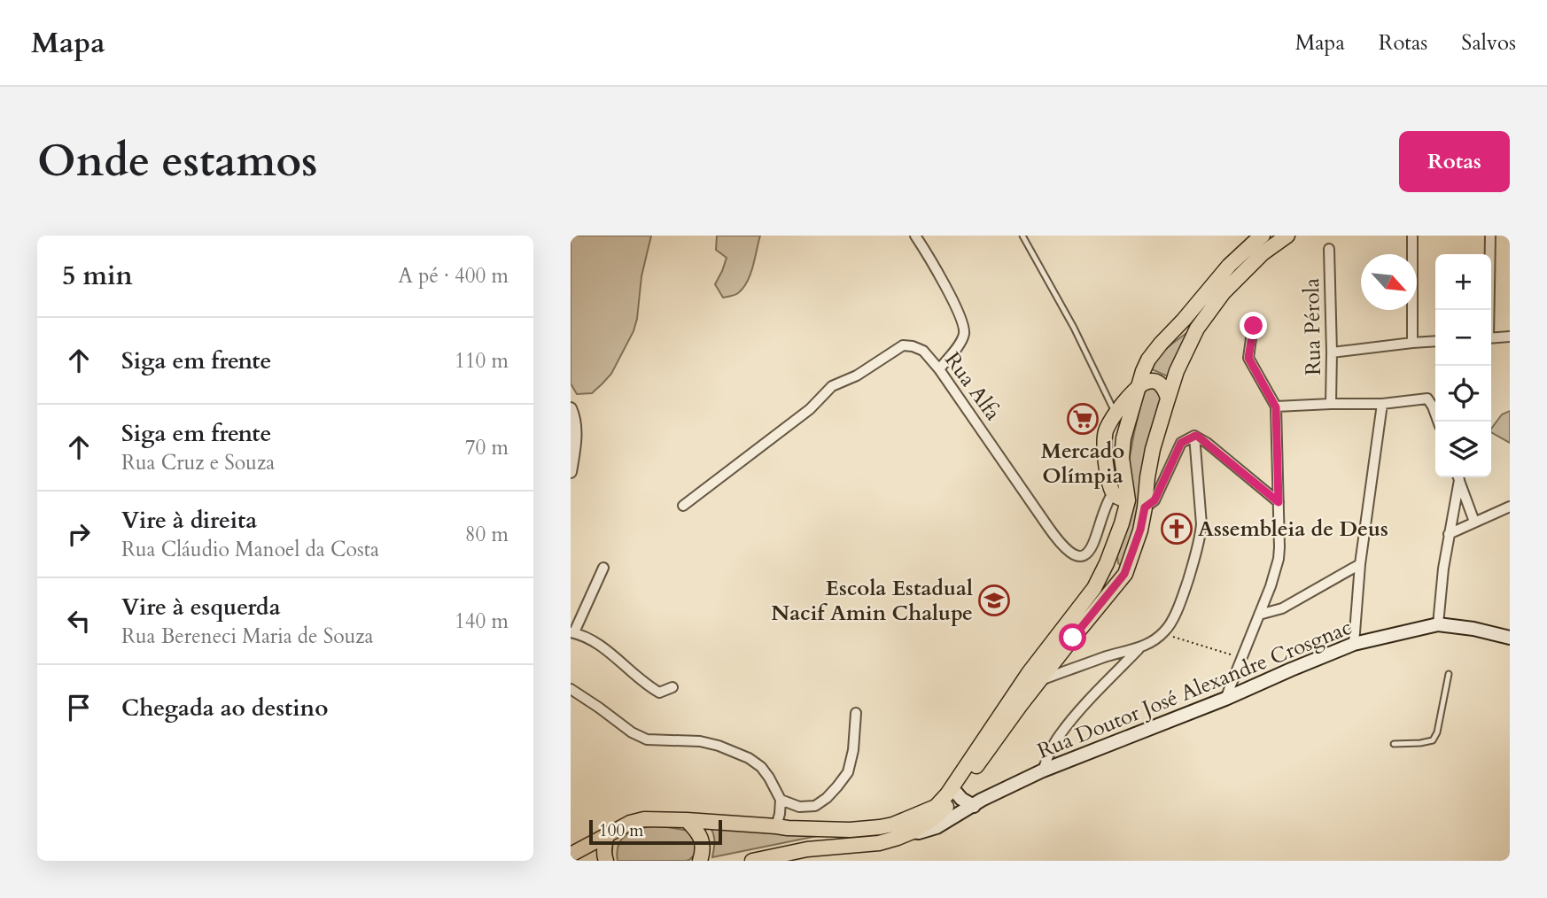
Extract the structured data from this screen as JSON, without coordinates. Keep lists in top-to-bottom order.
{
  "streets": {
    "main road": ["Rua Doutor José Alexandre Crosgnac"],
    "street": ["Rua Pérola", "Rua Alfa"]
  },
  "places": {
    "supermarket": ["Mercado Olímpia"],
    "church": ["Assembleia de Deus"],
    "school or university": ["Escola Estadual Nacif Amin Chalupe"]
  },
  "scale_bar": "100 m",
  "north": "bottom right",
  "page": {
    "header": "Mapa",
    "nav": ["Mapa", "Rotas", "Salvos"],
    "buttons": "Rotas",
    "title": "Onde estamos",
    "heading": ["5 min", "A pé · 400 m"],
    "map_buttons": ["+", "−"],
    "list": [
      ["Siga em frente", "110 m"],
      ["Siga em frente", "Rua Cruz e Souza", "70 m"],
      ["Vire à direita", "Rua Cláudio Manoel da Costa", "80 m"],
      ["Vire à esquerda", "Rua Bereneci Maria de Souza", "140 m"],
      "Chegada ao destino"
    ],
    "scale": "100 m"
  }
}
